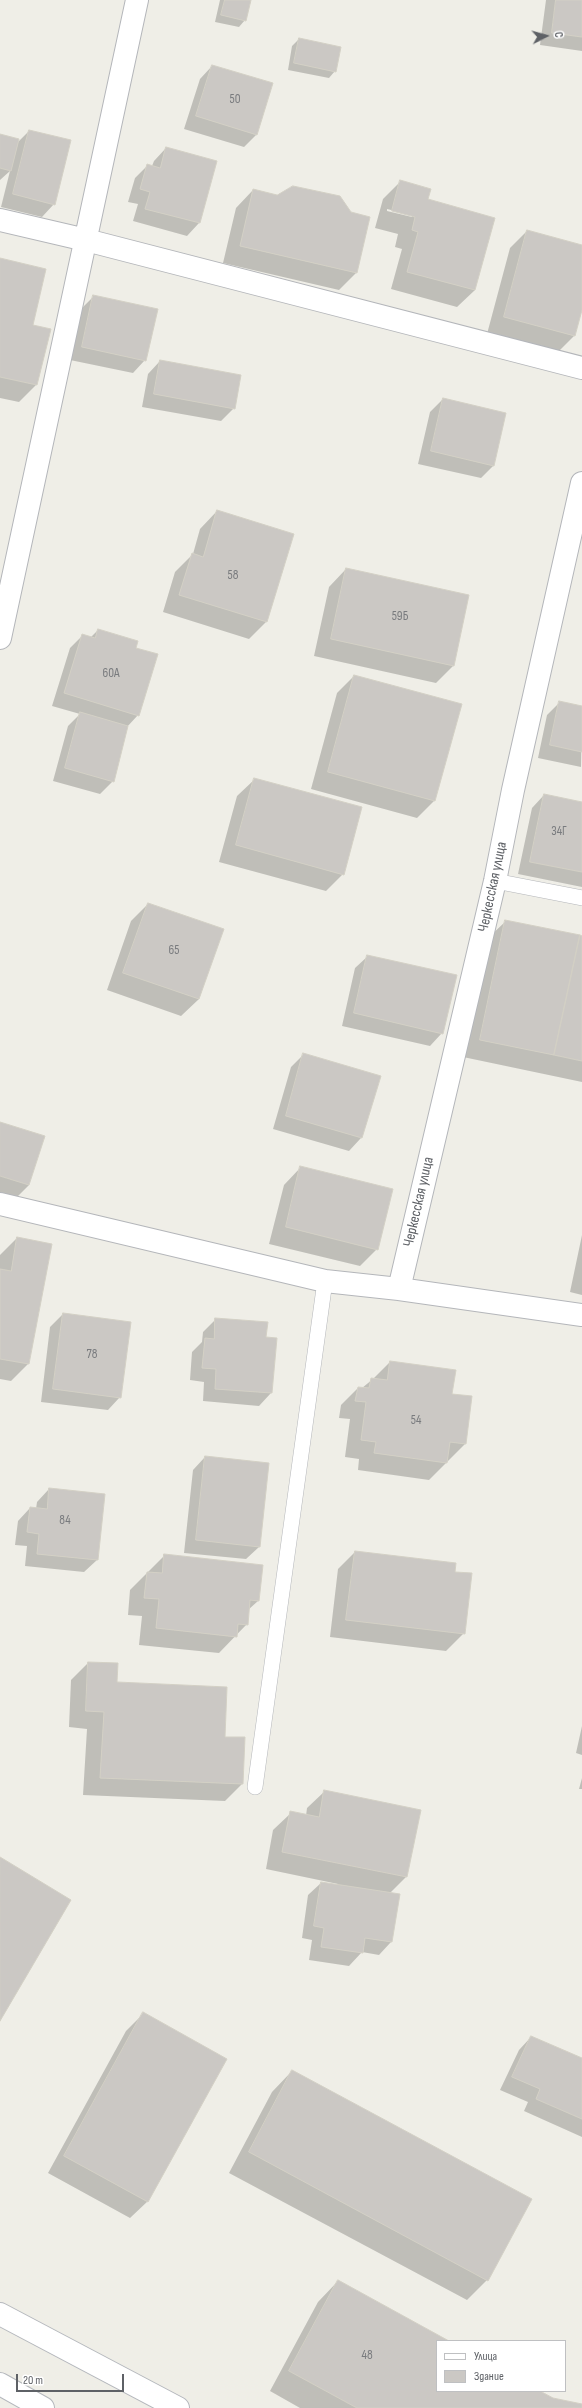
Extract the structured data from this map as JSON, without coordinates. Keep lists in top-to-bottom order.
{
  "streets": {
    "street": ["Черкесская улица"]
  },
  "house_numbers": [
    "50",
    "58",
    "59Б",
    "60А",
    "34Г",
    "65",
    "78",
    "54",
    "84",
    "48"
  ],
  "legend": ["Улица", "Здание"],
  "scale_bar": "20 m",
  "north": "right"
}
